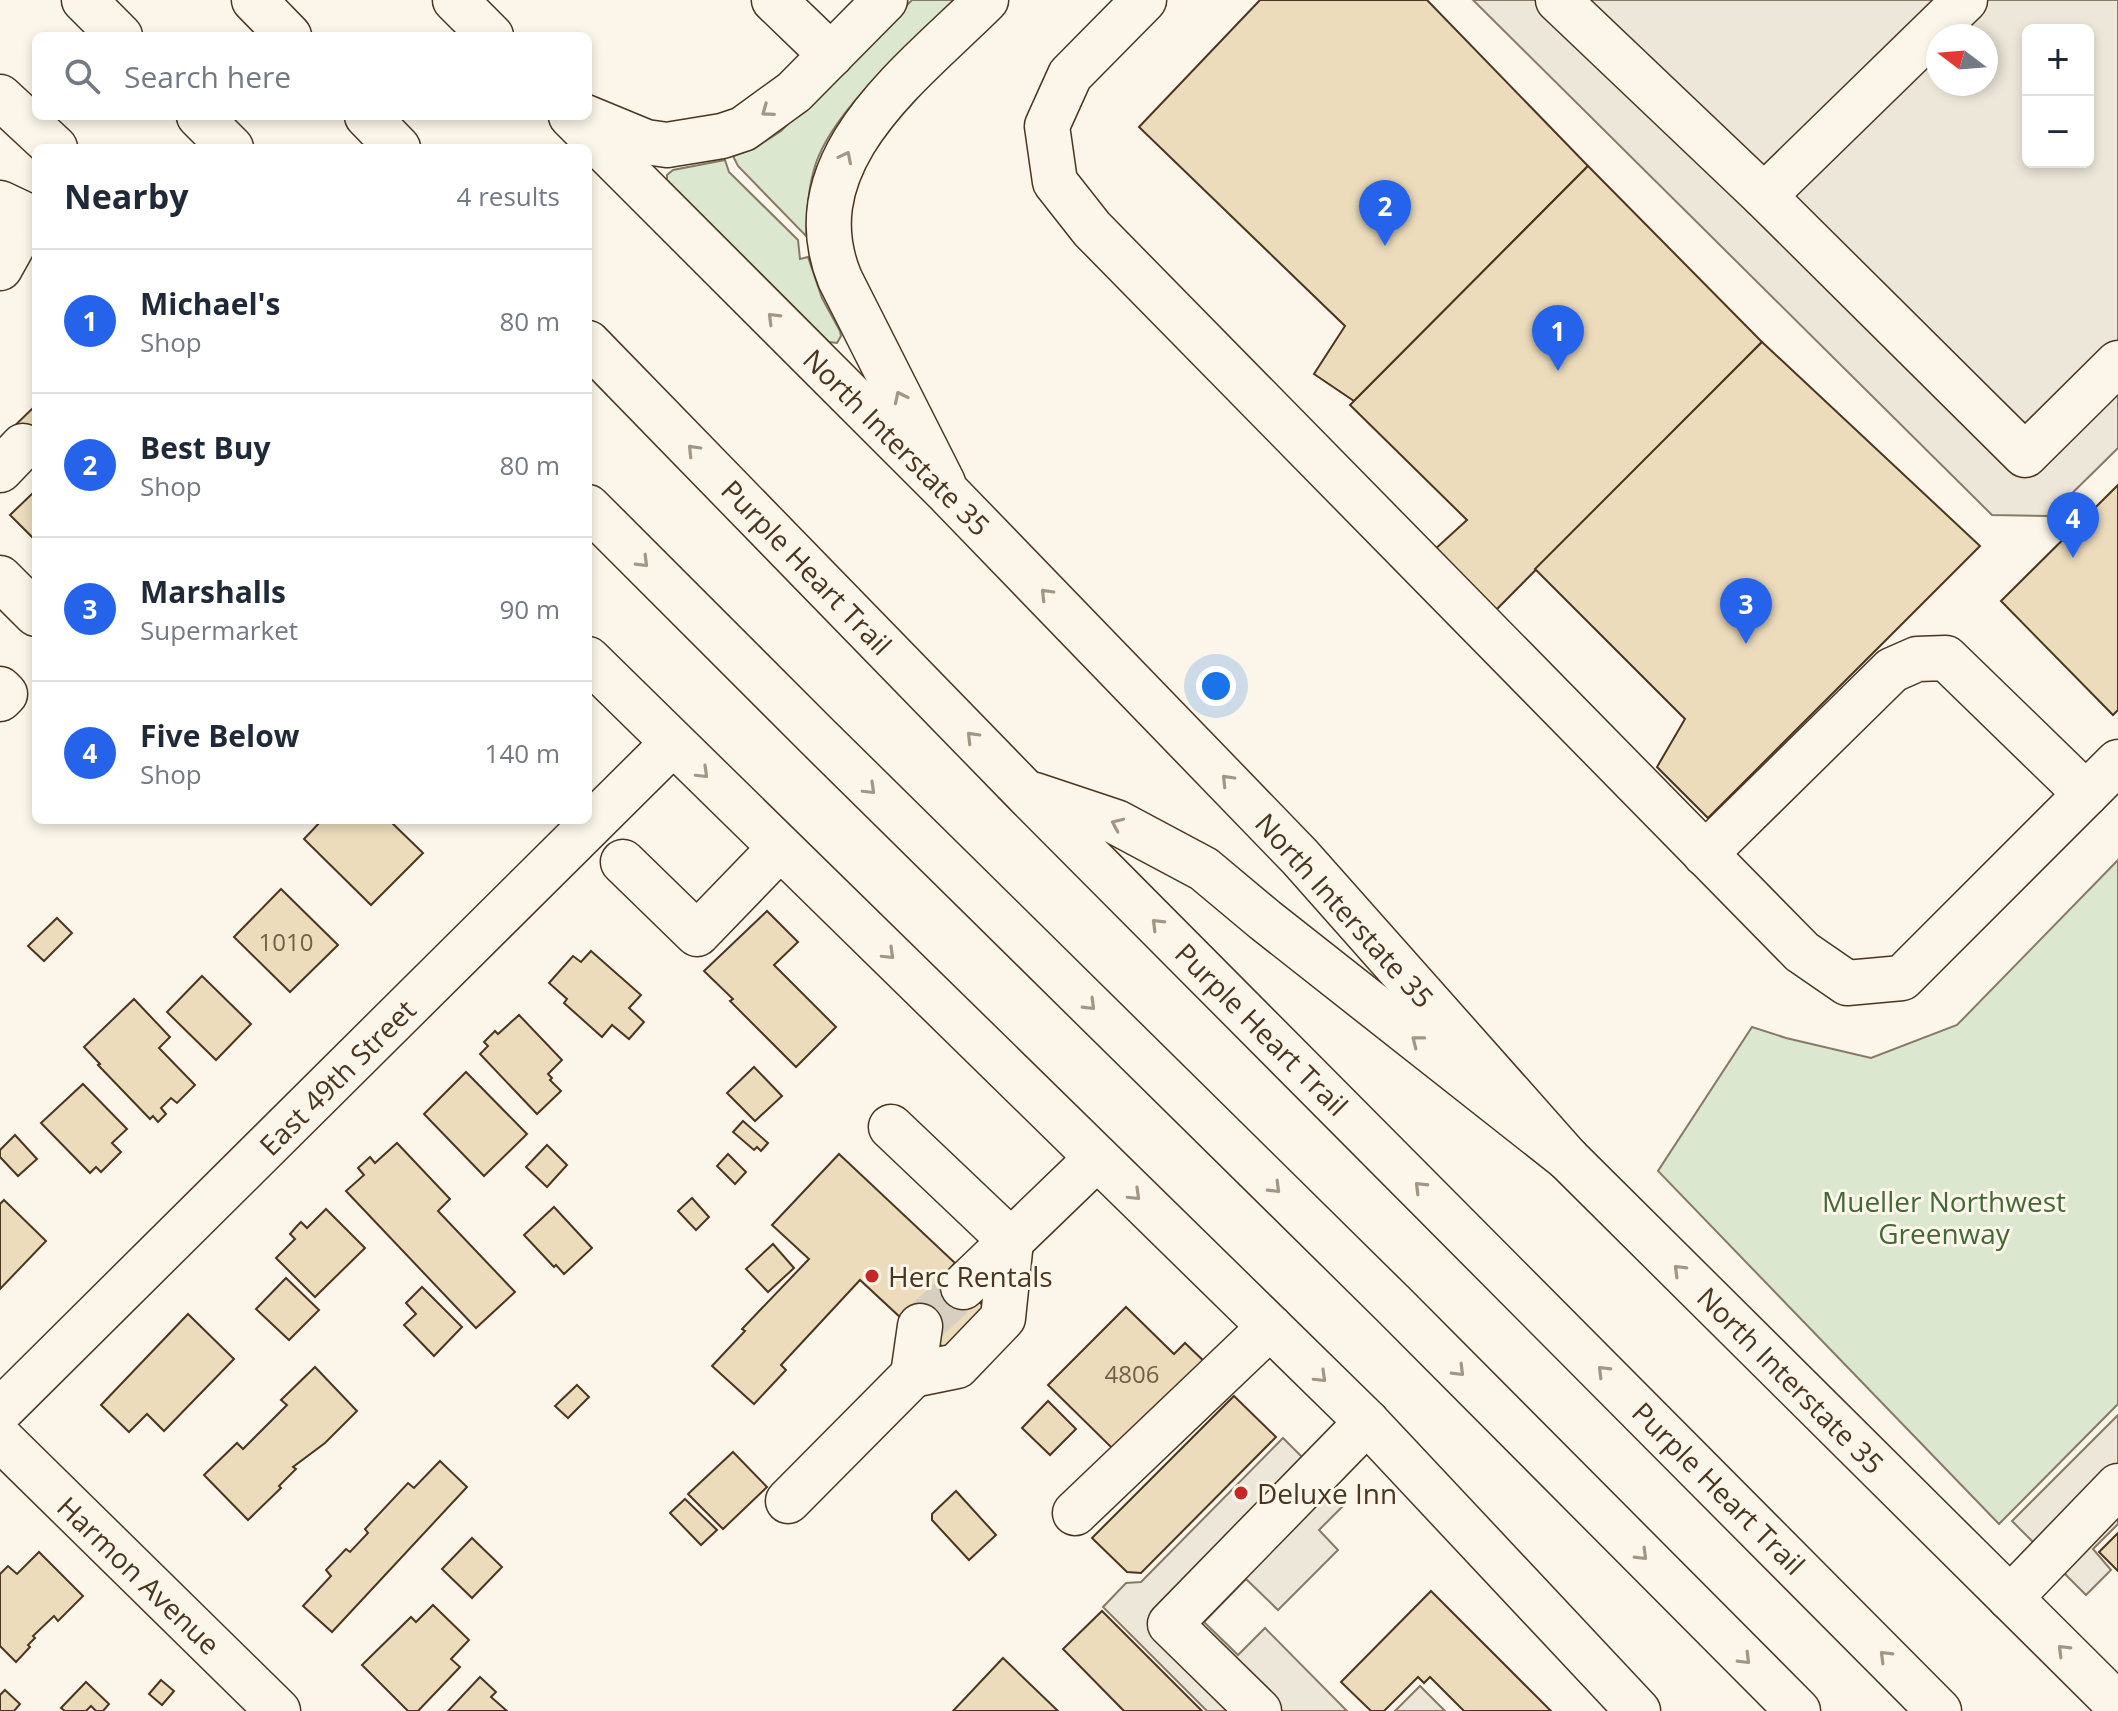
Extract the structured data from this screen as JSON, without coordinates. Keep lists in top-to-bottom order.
{
  "streets": {
    "main road": [
      "North Interstate 35",
      "Purple Heart Trail",
      "East 49th Street",
      "Harmon Avenue"
    ]
  },
  "parks": ["Mueller Northwest Greenway"],
  "places": ["Herc Rentals", "Deluxe Inn"],
  "house_numbers": ["1010", "4806"],
  "north": "left",
  "page": {
    "map_buttons": ["+", "−"],
    "search": "Search here",
    "heading": ["Nearby", "4 results"],
    "pins": [
      "2",
      "1",
      "4",
      "3"
    ],
    "list": [
      {
        "mark": "1",
        "name": "Michael's",
        "note": "Shop",
        "value": "80 m"
      },
      {
        "mark": "2",
        "name": "Best Buy",
        "note": "Shop",
        "value": "80 m"
      },
      {
        "mark": "3",
        "name": "Marshalls",
        "note": "Supermarket",
        "value": "90 m"
      },
      {
        "mark": "4",
        "name": "Five Below",
        "note": "Shop",
        "value": "140 m"
      }
    ]
  }
}
